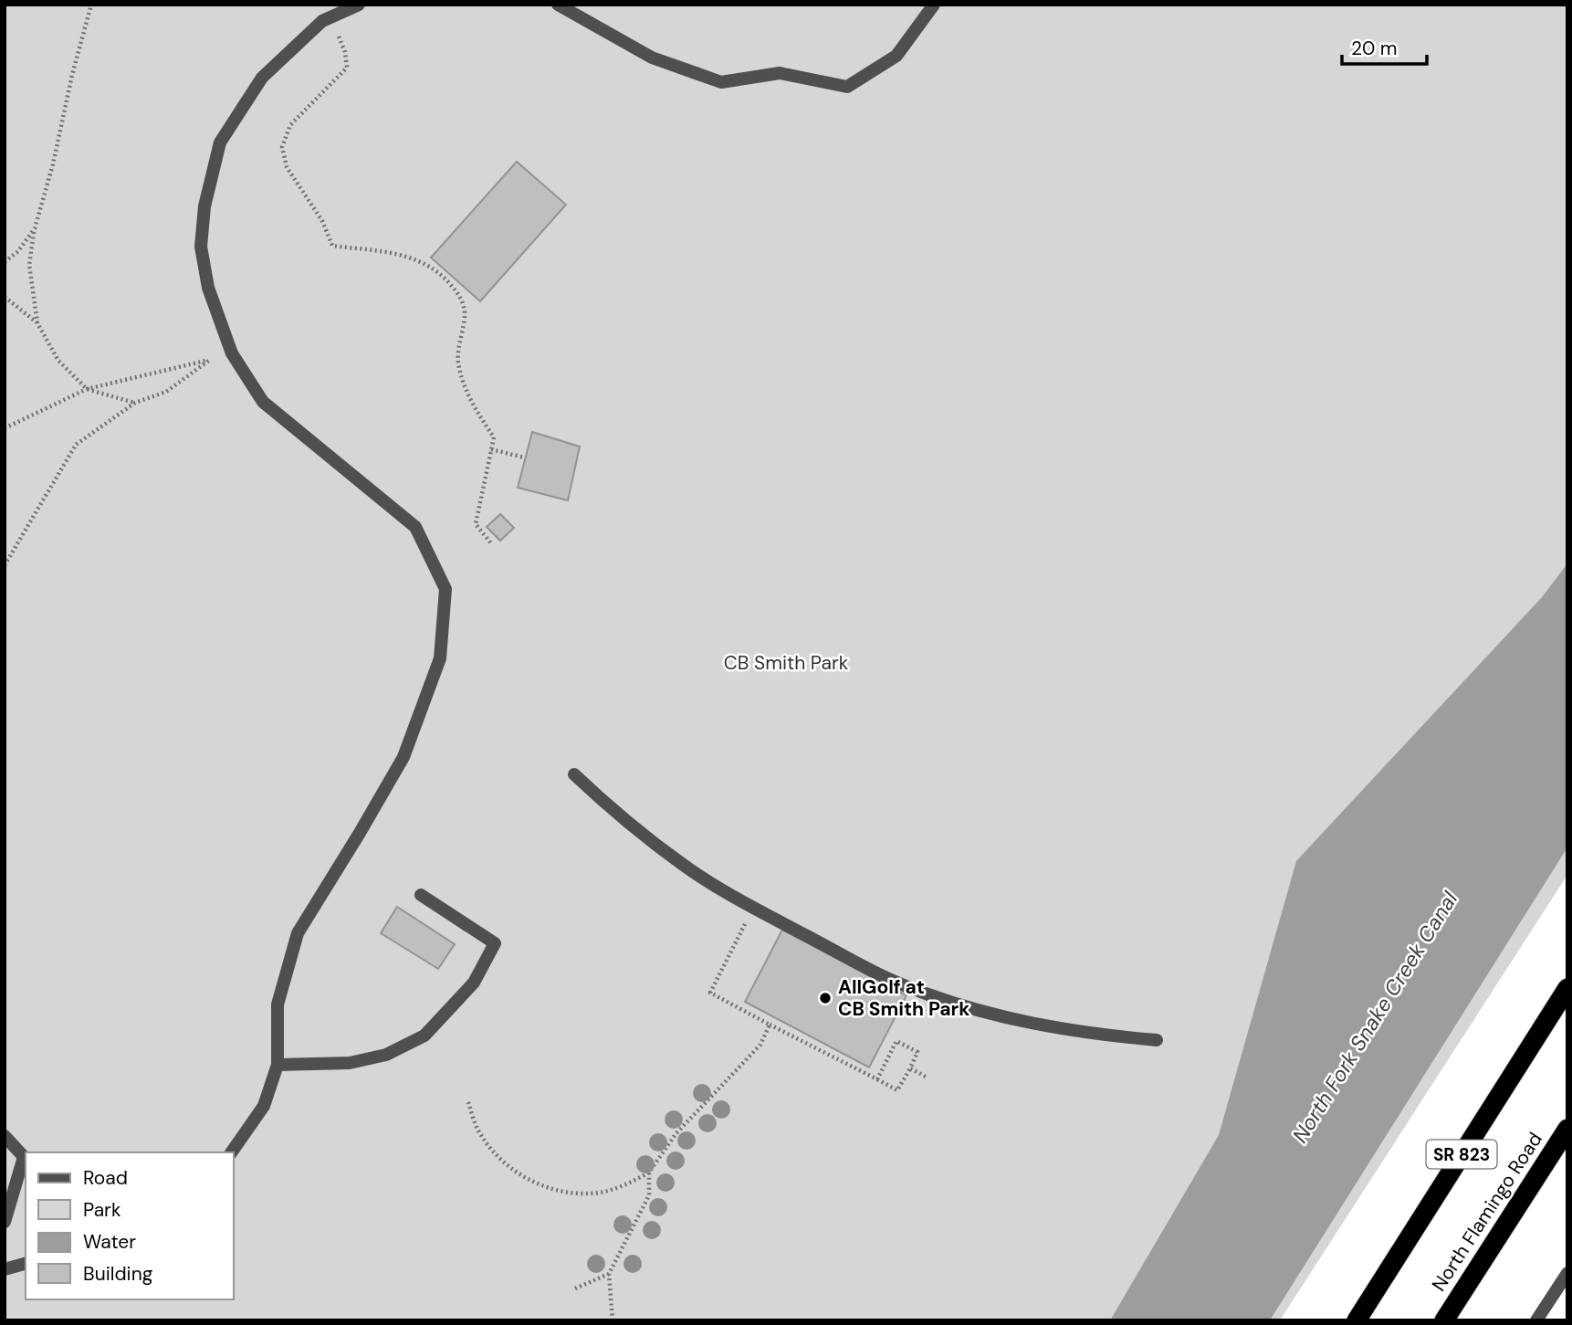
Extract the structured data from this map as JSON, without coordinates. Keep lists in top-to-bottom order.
{
  "streets": {
    "highway": ["SR 823", "North Flamingo Road"]
  },
  "water": ["North Fork Snake Creek Canal"],
  "parks": ["CB Smith Park"],
  "places": ["AllGolf at CB Smith Park"],
  "legend": [
    "Road",
    "Park",
    "Water",
    "Building"
  ],
  "scale_bar": "20 m"
}
